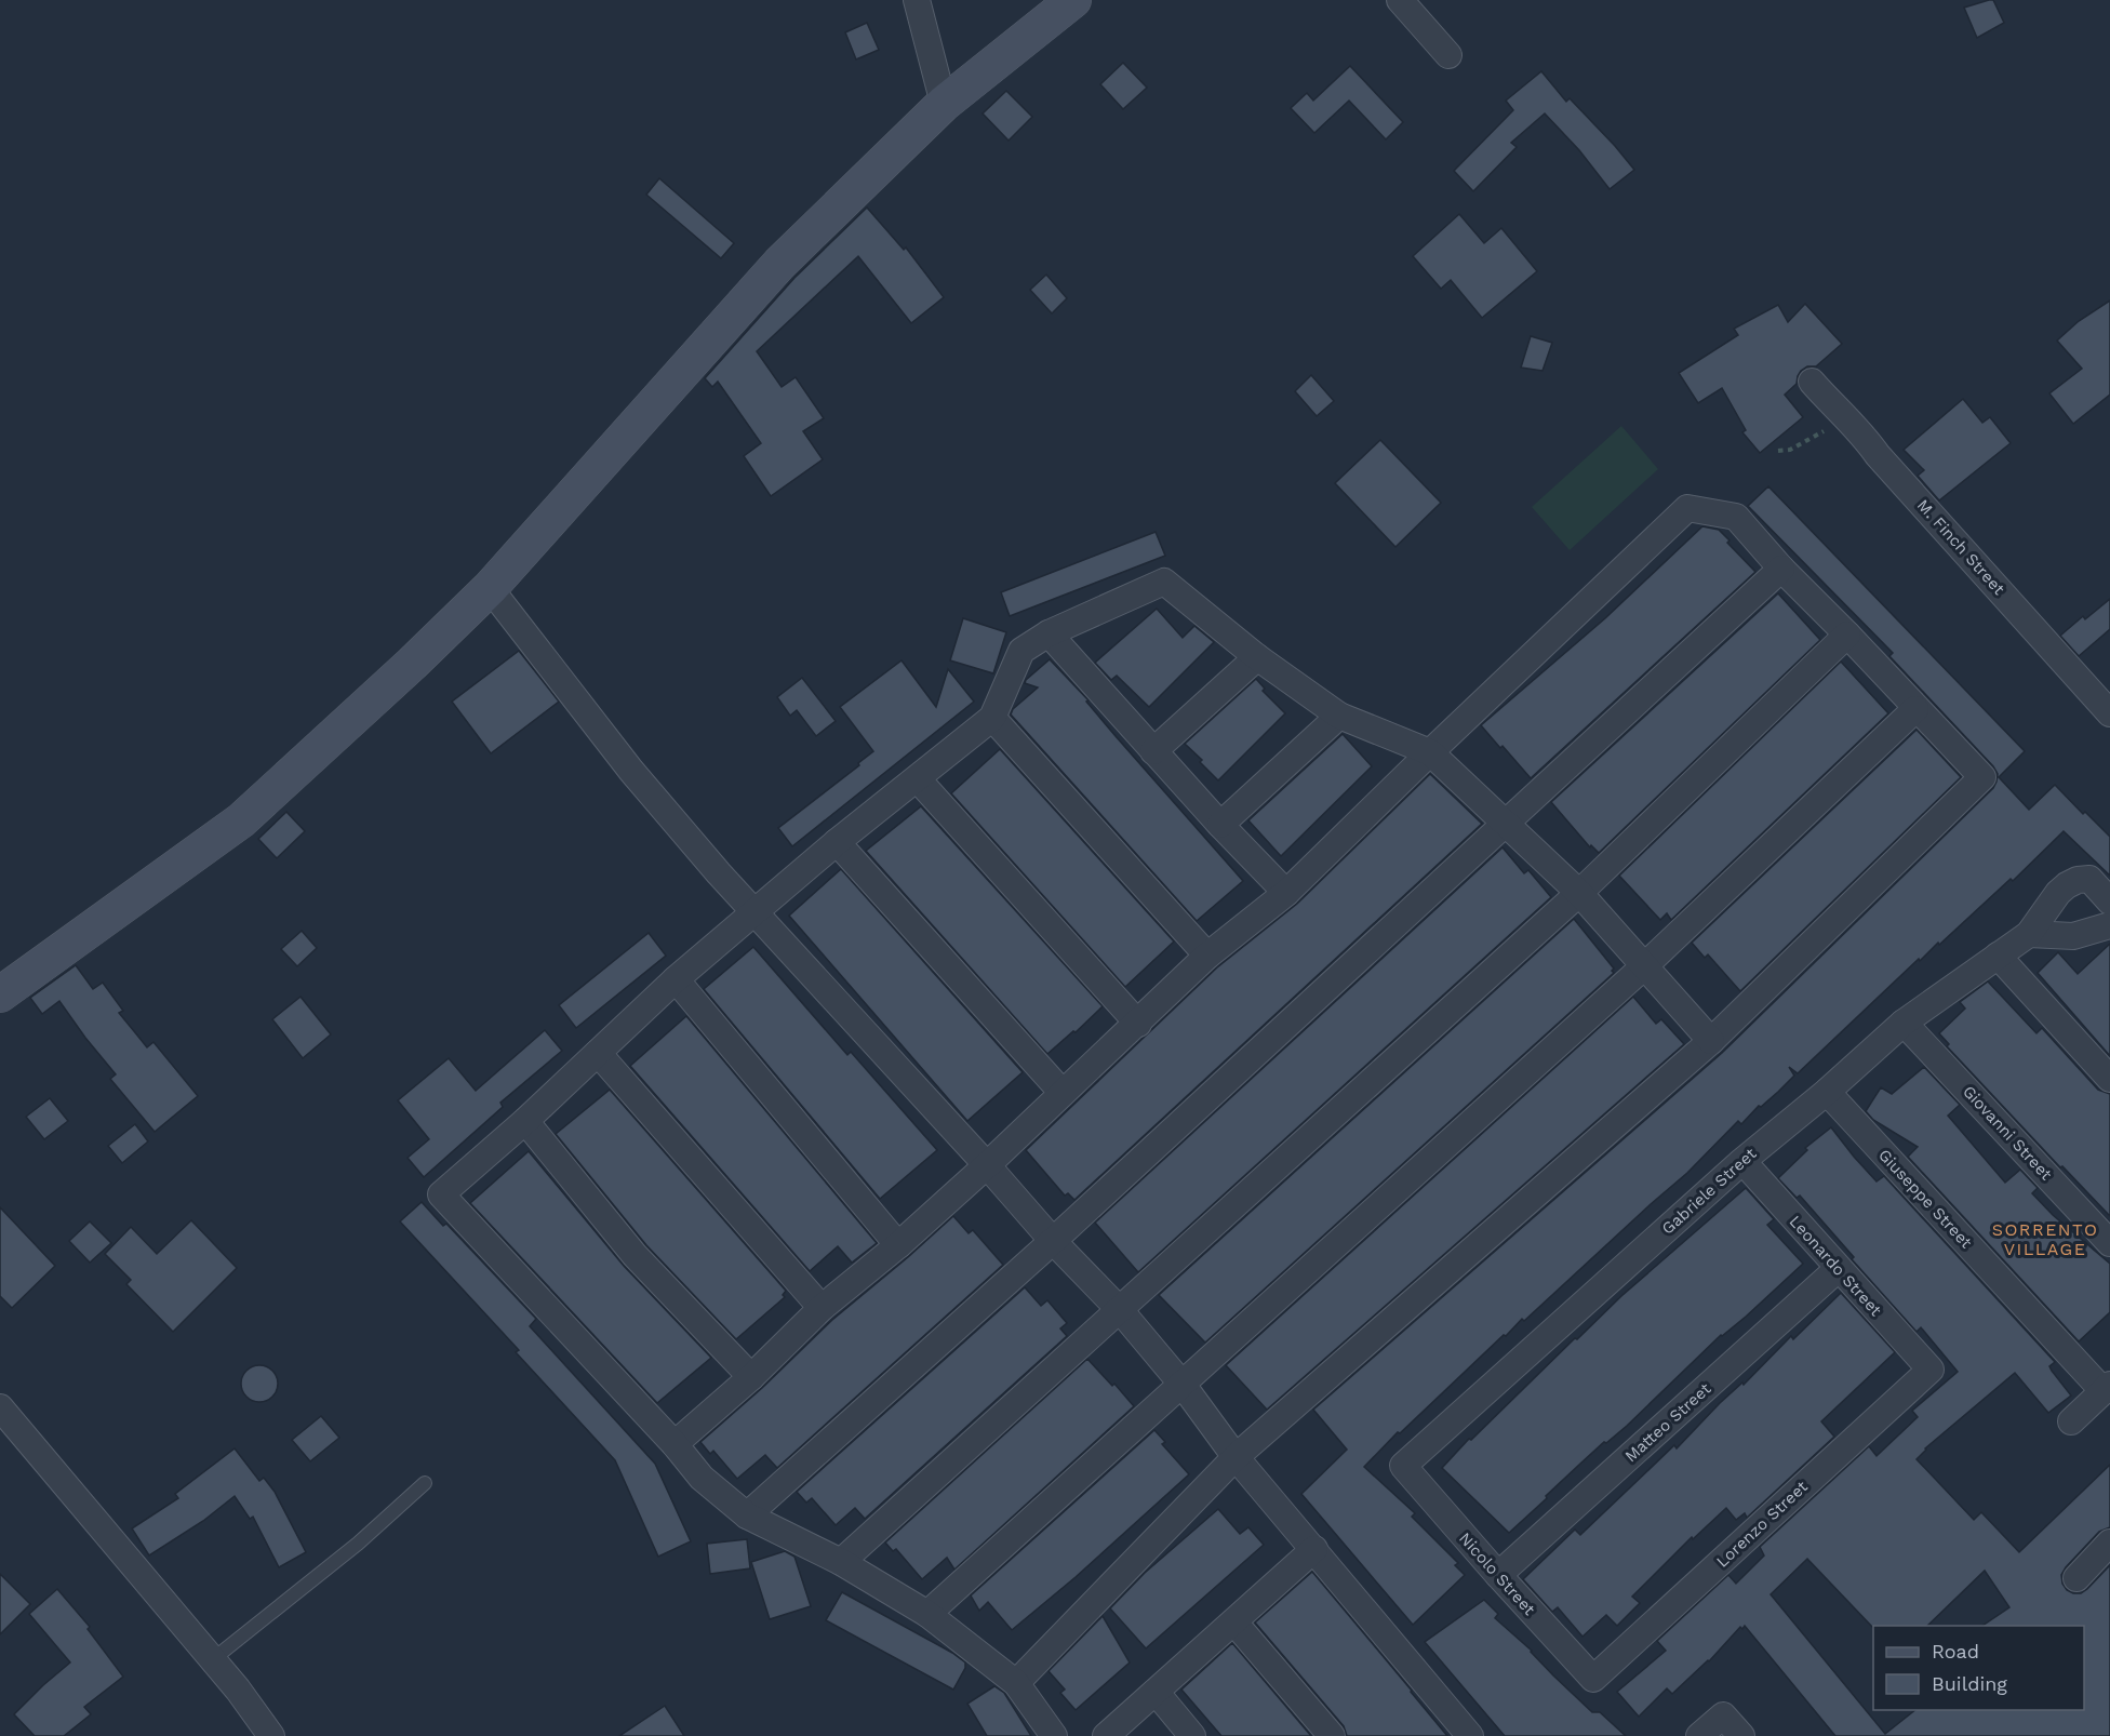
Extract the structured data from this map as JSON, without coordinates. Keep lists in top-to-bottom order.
{
  "streets": {
    "street": [
      "M. Finch Street",
      "Giovanni Street",
      "Gabriele Street",
      "Giuseppe Street",
      "Leonardo Street",
      "Matteo Street",
      "Lorenzo Street",
      "Nicolo Street"
    ]
  },
  "crossings": [
    ["Giovanni Street", "Gabriele Street"],
    ["Gabriele Street", "Giuseppe Street"],
    ["Gabriele Street", "Leonardo Street"],
    ["Gabriele Street", "Nicolo Street"],
    ["Leonardo Street", "Matteo Street"],
    ["Leonardo Street", "Lorenzo Street"],
    ["Matteo Street", "Nicolo Street"],
    ["Lorenzo Street", "Nicolo Street"]
  ],
  "districts": ["SORRENTO VILLAGE"],
  "legend": ["Road", "Building"]
}
